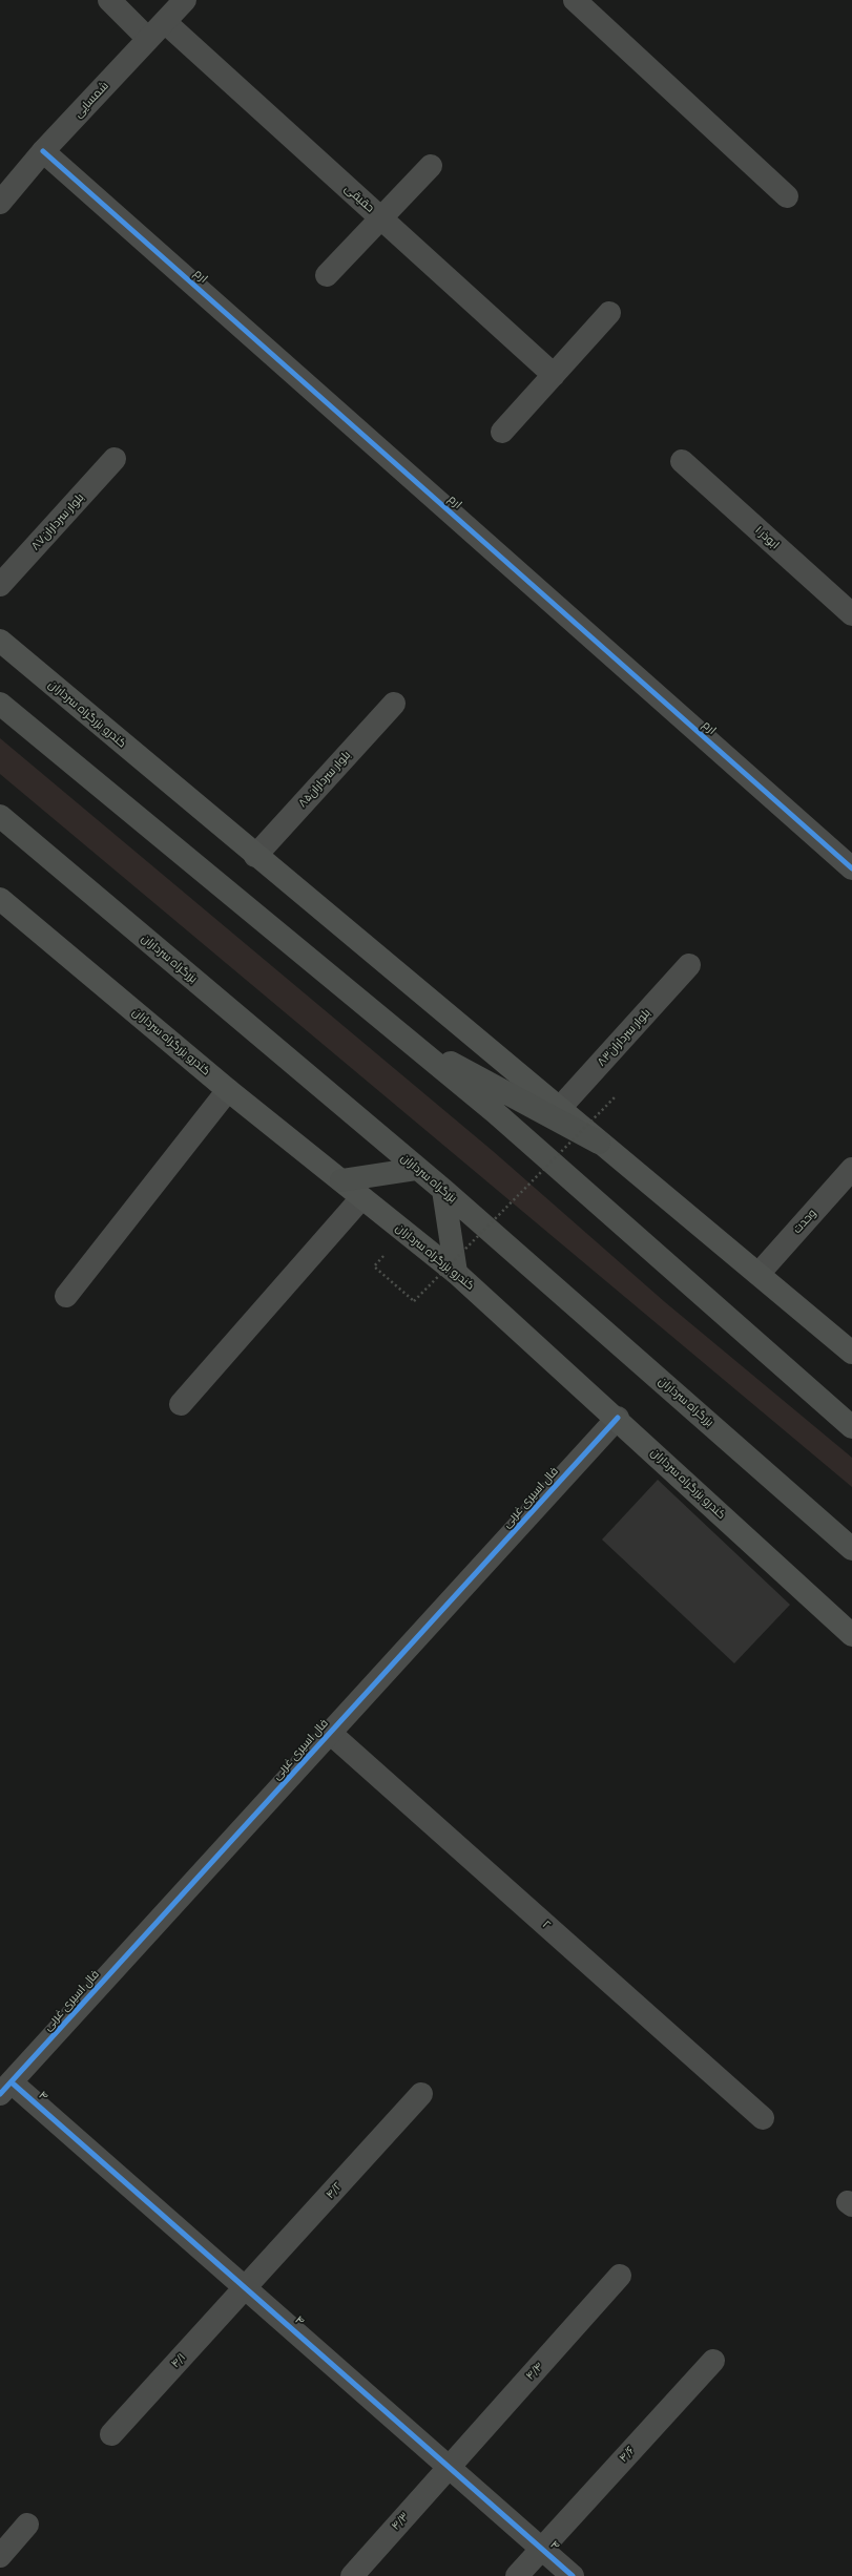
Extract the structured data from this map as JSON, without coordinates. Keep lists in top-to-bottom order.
{
  "streets": {
    "highway": ["بزرگراه سرداران"],
    "main road": ["کندرو بزرگراه سرداران"],
    "street": [
      "شمسایی",
      "حقیقی",
      "ارم",
      "بلوار سرداران۸۷",
      "ابوذر ۱",
      "بلوار سرداران۸۵",
      "بلوار سرداران۸۳",
      "وحدت",
      "فال اسیری غربی",
      "۲",
      "۴",
      "۴/۲",
      "۴/۱",
      "۴/۴",
      "۴/۶",
      "۴/۳"
    ]
  },
  "crossings": [
    ["شمسایی", "حقیقی"],
    ["شمسایی", "ارم"],
    ["کندرو بزرگراه سرداران", "بلوار سرداران۸۵"],
    ["کندرو بزرگراه سرداران", "بلوار سرداران۸۳"],
    ["کندرو بزرگراه سرداران", "وحدت"],
    ["کندرو بزرگراه سرداران", "فال اسیری غربی"],
    ["فال اسیری غربی", "۲"],
    ["فال اسیری غربی", "۴"],
    ["۴", "۴/۲"],
    ["۴", "۴/۱"],
    ["۴", "۴/۴"],
    ["۴", "۴/۶"],
    ["۴", "۴/۳"],
    ["۴/۲", "۴/۱"],
    ["۴/۴", "۴/۳"]
  ]
}
